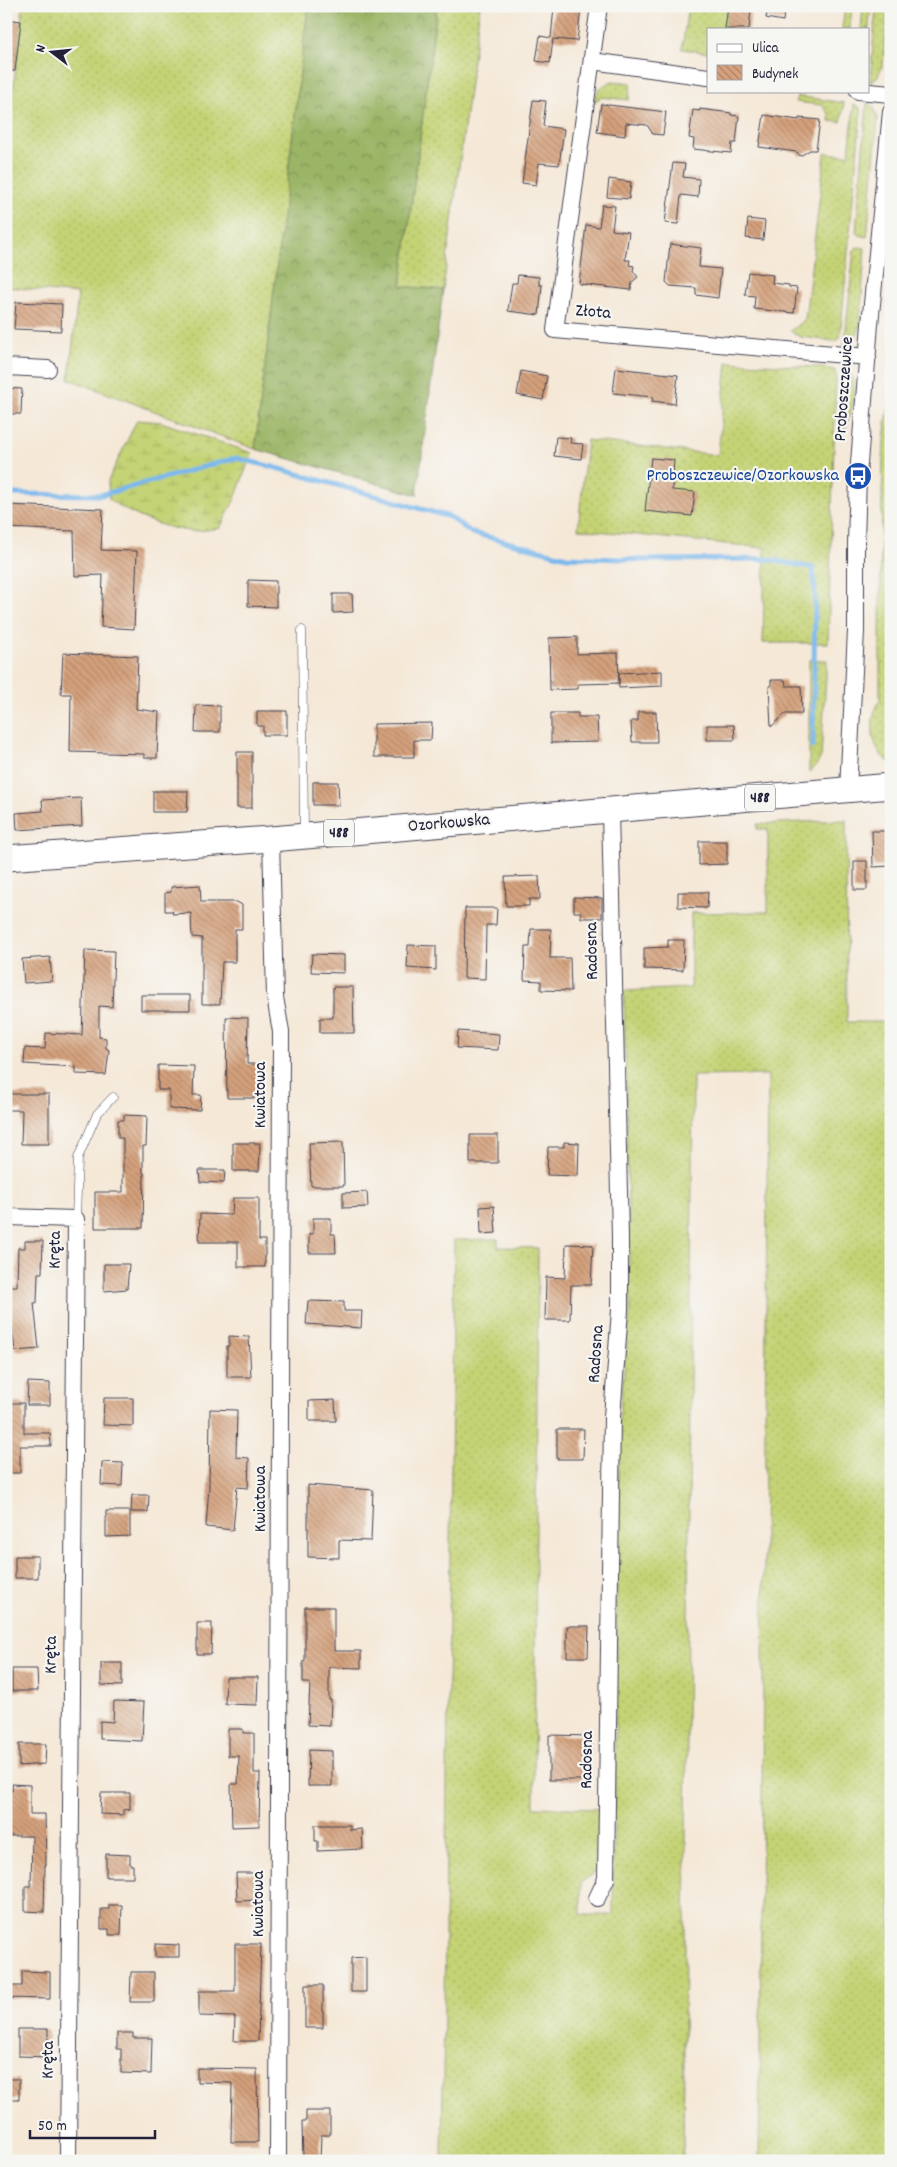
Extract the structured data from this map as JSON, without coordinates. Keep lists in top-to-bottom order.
{
  "streets": {
    "main road": ["488", "Ozorkowska"],
    "street": [
      "Złota",
      "Proboszczewice",
      "Radosna",
      "Kwiatowa",
      "Kręta"
    ]
  },
  "crossings": [
    ["Złota", "Proboszczewice"],
    ["Proboszczewice", "Ozorkowska"],
    ["Ozorkowska", "Radosna"],
    ["Ozorkowska", "Kwiatowa"]
  ],
  "places": {
    "bus stop": ["Proboszczewice/Ozorkowska"]
  },
  "legend": ["Ulica", "Budynek"],
  "scale_bar": "50 m",
  "north": "left"
}
